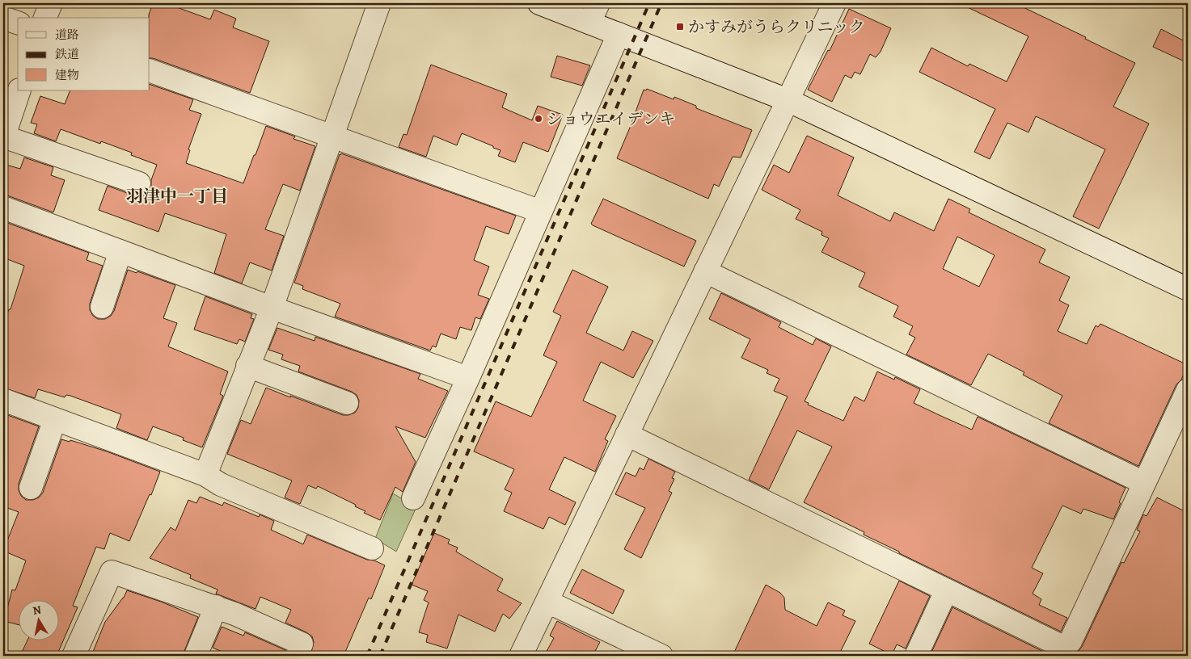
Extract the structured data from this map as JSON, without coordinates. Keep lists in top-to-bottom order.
{
  "districts": ["羽津中一丁目"],
  "places": {
    "transit": ["かすみがうらクリニック"],
    "other": ["ショウエイデンキ"]
  },
  "legend": ["道路", "鉄道", "建物"],
  "north": "top"
}
